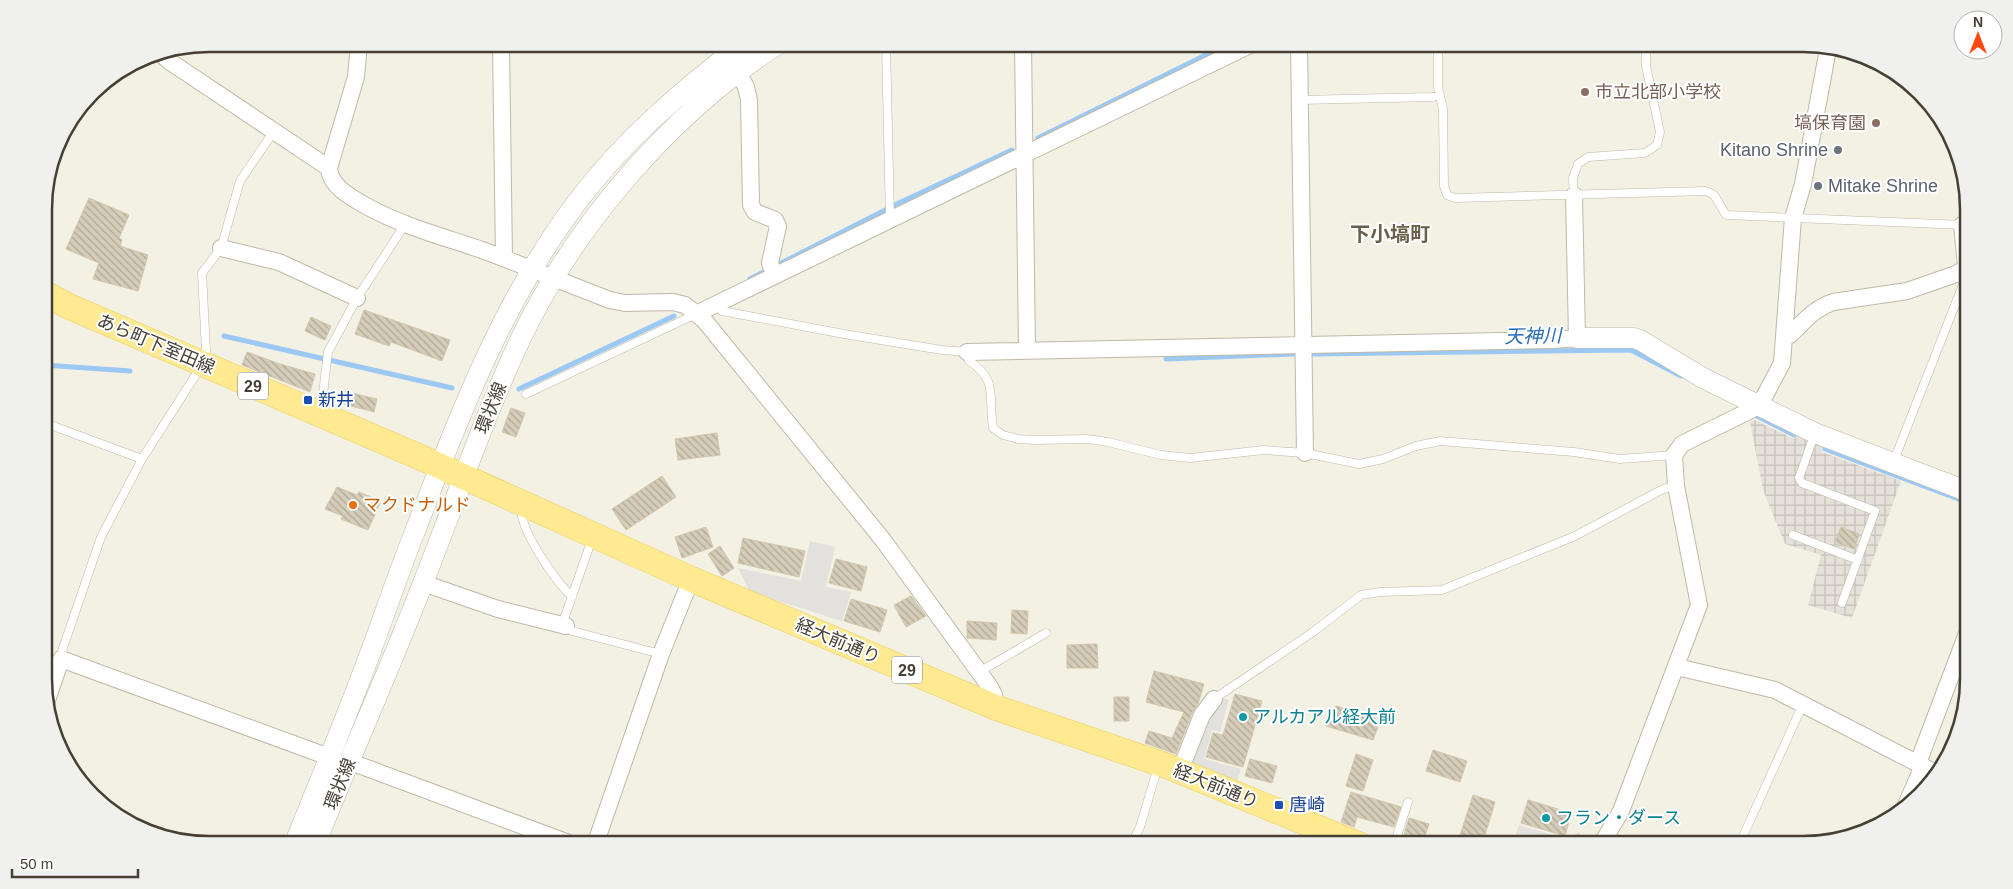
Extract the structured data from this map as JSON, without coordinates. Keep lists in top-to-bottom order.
{
  "streets": {
    "main road": ["あら町下室田線", "29", "経大前通り"],
    "street": ["環状線"]
  },
  "crossings": [
    ["あら町下室田線", "環状線"],
    ["あら町下室田線", "経大前通り"],
    ["環状線", "経大前通り"]
  ],
  "districts": ["下小塙町"],
  "water": ["天神川"],
  "places": {
    "other": [
      "市立北部小学校",
      "塙保育園",
      "Kitano Shrine",
      "Mitake Shrine",
      "マクドナルド",
      "アルカアル経大前",
      "フラン・ダース"
    ],
    "transit": ["新井", "唐崎"]
  },
  "scale_bar": "50 m",
  "north": "top"
}
